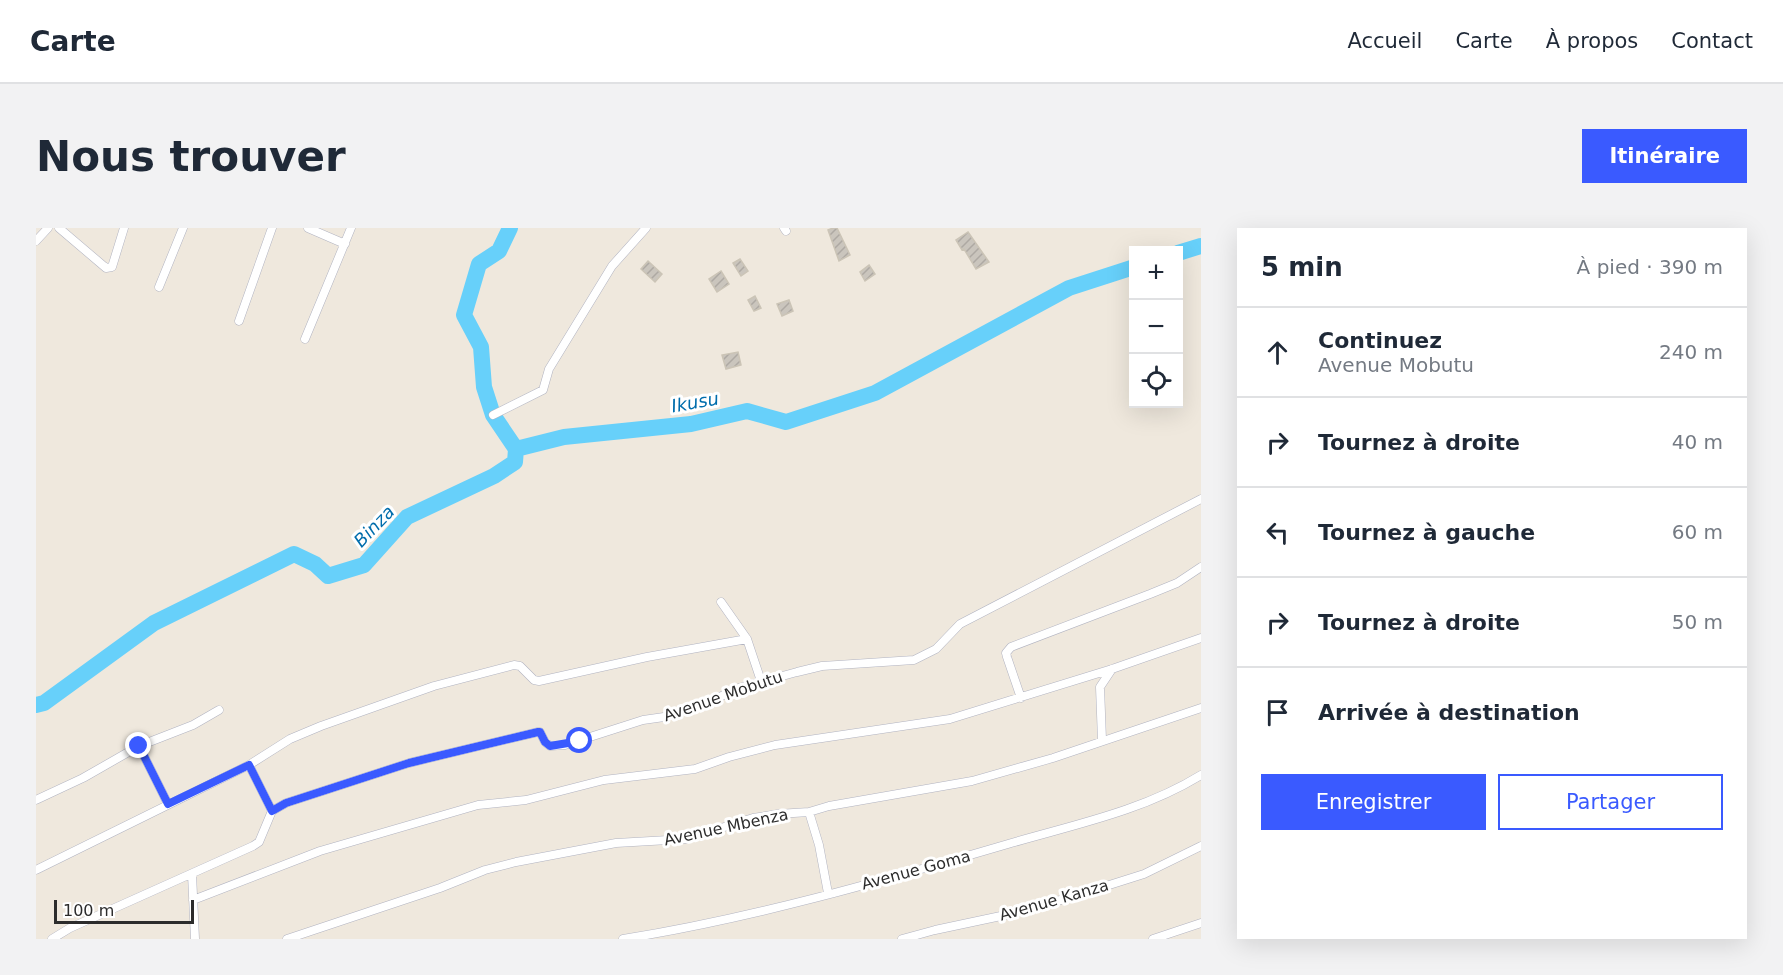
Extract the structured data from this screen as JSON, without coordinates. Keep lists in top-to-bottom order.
{
  "streets": {
    "street": [
      "Avenue Mobutu",
      "Avenue Mbenza",
      "Avenue Goma",
      "Avenue Kanza"
    ]
  },
  "water": ["Ikusu", "Binza"],
  "scale_bar": "100 m",
  "page": {
    "header": "Carte",
    "nav": [
      "Accueil",
      "Carte",
      "À propos",
      "Contact"
    ],
    "buttons": [
      "Itinéraire",
      ["Enregistrer", "Partager"]
    ],
    "title": "Nous trouver",
    "heading": ["5 min", "À pied · 390 m"],
    "map_buttons": ["+", "−"],
    "list": [
      ["Continuez", "Avenue Mobutu", "240 m"],
      ["Tournez à droite", "40 m"],
      ["Tournez à gauche", "60 m"],
      ["Tournez à droite", "50 m"],
      "Arrivée à destination"
    ],
    "scale": "100 m"
  }
}
